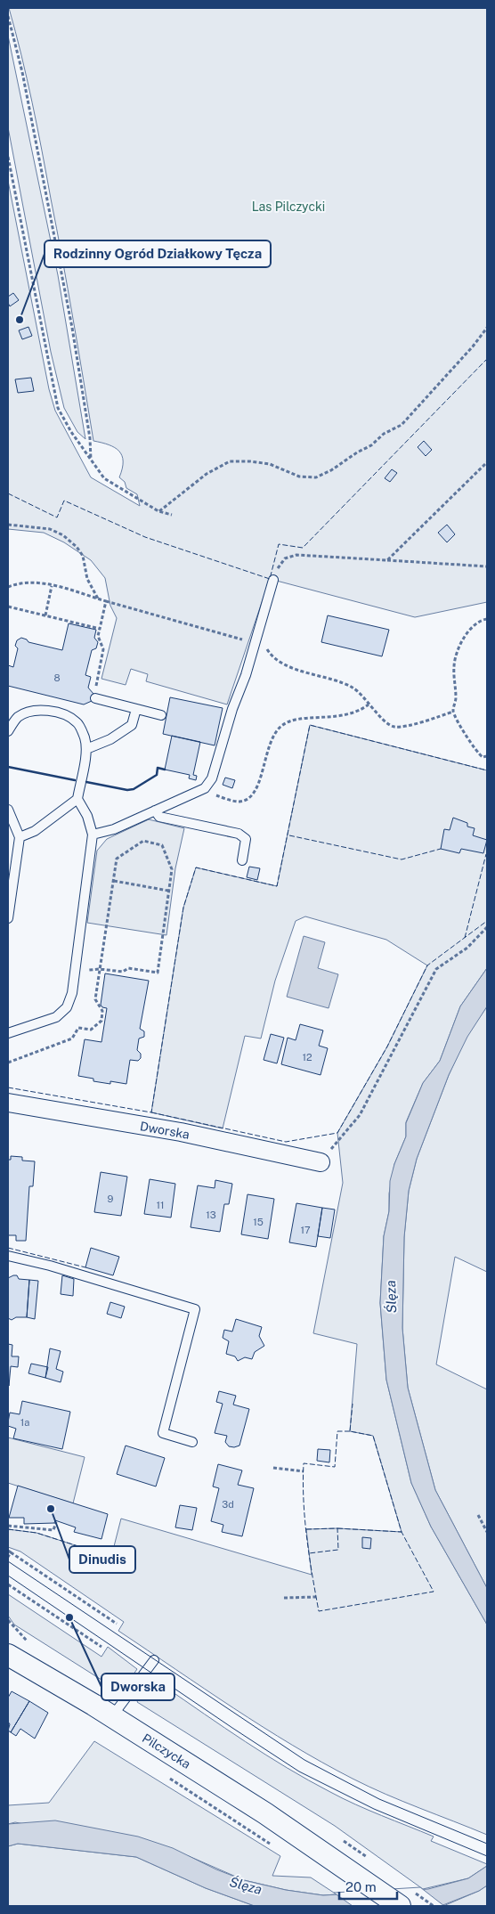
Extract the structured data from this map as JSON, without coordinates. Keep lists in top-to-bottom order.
{
  "streets": {
    "street": ["Dworska", "Pilczycka"]
  },
  "water": ["Ślęza"],
  "parks": ["Las Pilczycki"],
  "places": ["Rodzinny Ogród Działkowy Tęcza", "Dinudis", "Dworska"],
  "house_numbers": [
    "8",
    "12",
    "9",
    "11",
    "13",
    "15",
    "17",
    "1a",
    "3d"
  ],
  "scale_bar": "20 m"
}
